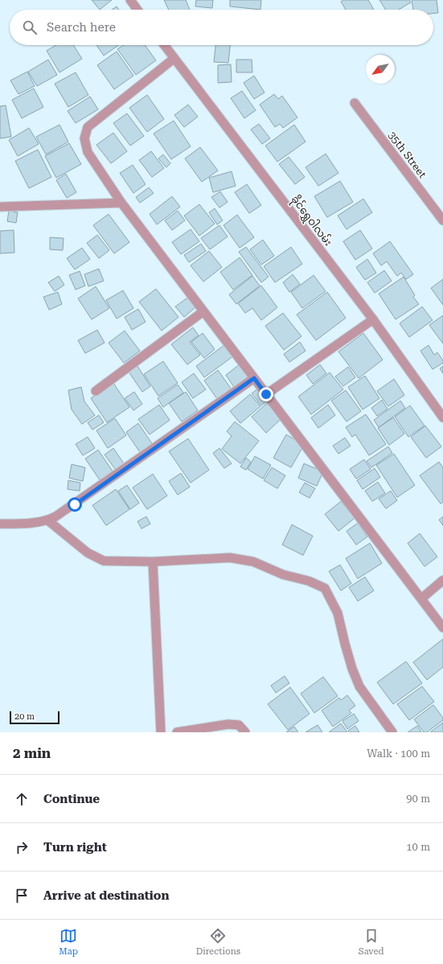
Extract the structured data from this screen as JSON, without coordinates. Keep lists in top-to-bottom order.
{
  "streets": {
    "street": ["35th Street", "ခိုင်ရွှေဝါလမ်း"]
  },
  "scale_bar": "20 m",
  "north": "bottom left",
  "page": {
    "search": "Search here",
    "scale": "20 m",
    "heading": ["2 min", "Walk · 100 m"],
    "list": [
      ["Continue", "90 m"],
      ["Turn right", "10 m"],
      "Arrive at destination"
    ],
    "nav": ["Map", "Directions", "Saved"]
  }
}
